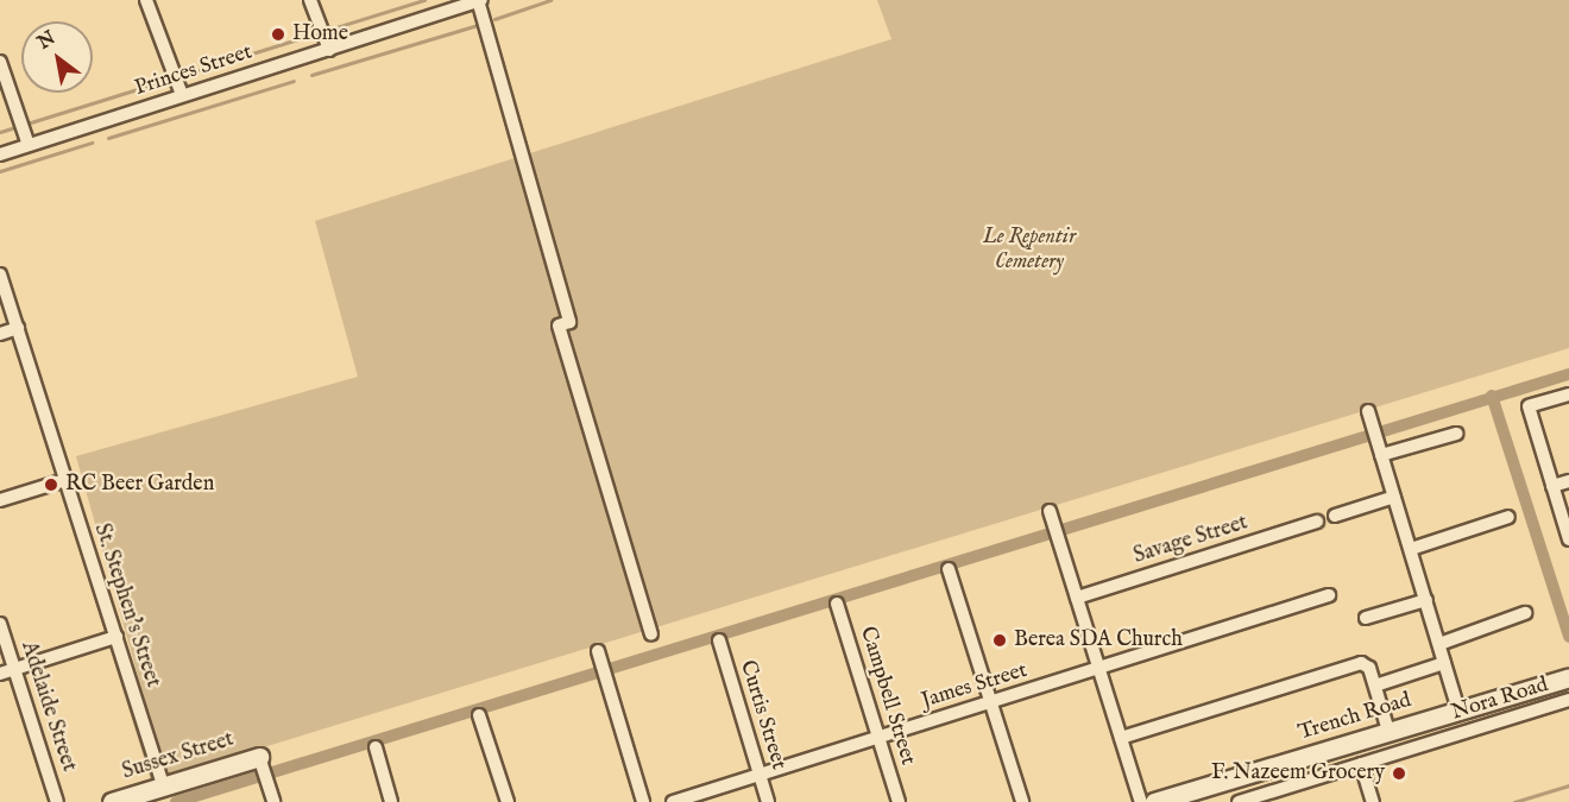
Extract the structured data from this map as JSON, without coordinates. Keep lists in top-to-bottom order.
{
  "streets": {
    "street": [
      "Princes Street",
      "Savage Street",
      "St. Stephen's Street",
      "James Street",
      "Campbell Street",
      "Nora Road",
      "Adelaide Street",
      "Curtis Street",
      "Trench Road",
      "Sussex Street"
    ]
  },
  "crossings": [
    ["St. Stephen's Street", "Sussex Street"],
    ["James Street", "Campbell Street"],
    ["James Street", "Curtis Street"]
  ],
  "parks": ["Le Repentir Cemetery"],
  "places": [
    "Home",
    "RC Beer Garden",
    "Berea SDA Church",
    "F. Nazeem Grocery"
  ],
  "north": "top left"
}
